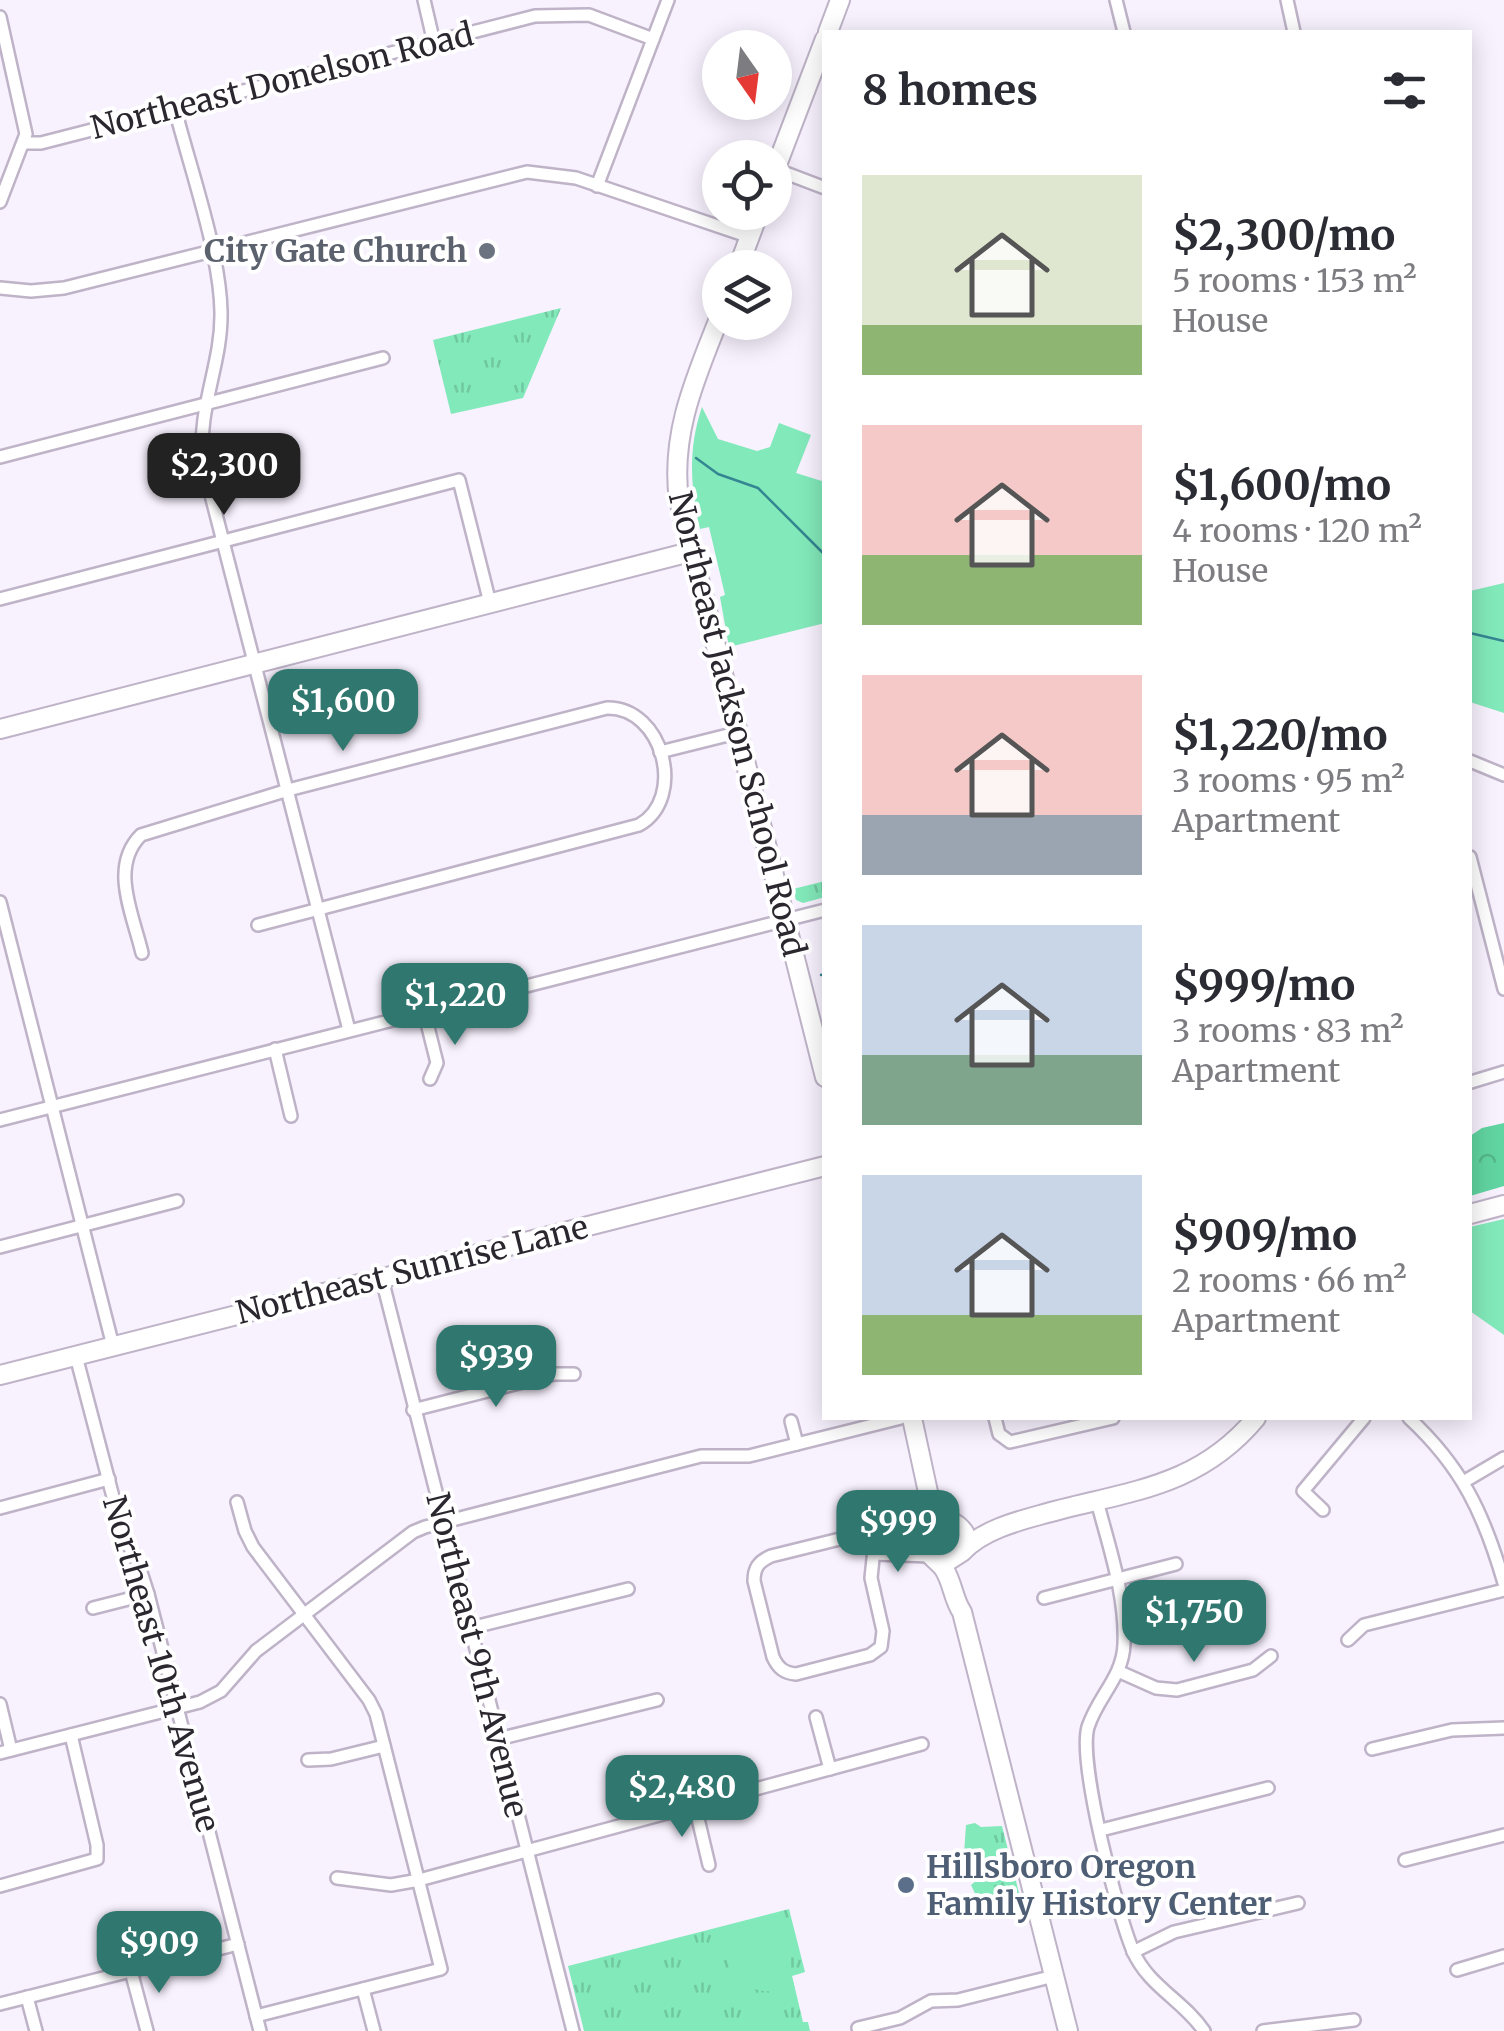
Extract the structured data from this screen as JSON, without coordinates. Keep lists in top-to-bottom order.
{
  "streets": {
    "street": [
      "Northeast Donelson Road",
      "Northeast Jackson School Road",
      "Northeast Sunrise Lane",
      "Northeast 9th Avenue",
      "Northeast 10th Avenue"
    ]
  },
  "crossings": [
    ["Northeast Sunrise Lane", "Northeast 9th Avenue"],
    ["Northeast Sunrise Lane", "Northeast 10th Avenue"]
  ],
  "places": ["City Gate Church", "Hillsboro Oregon Family History Center"],
  "north": "bottom",
  "page": {
    "heading": "8 homes",
    "list": [
      {
        "name": "$2,300/mo",
        "note": "5 rooms · 153 m² · House"
      },
      {
        "name": "$1,600/mo",
        "note": "4 rooms · 120 m² · House"
      },
      {
        "name": "$1,220/mo",
        "note": "3 rooms · 95 m² · Apartment"
      },
      {
        "name": "$999/mo",
        "note": "3 rooms · 83 m² · Apartment"
      },
      {
        "name": "$909/mo",
        "note": "2 rooms · 66 m² · Apartment"
      }
    ],
    "price": [
      "$2,300",
      "$1,600",
      "$1,220",
      "$939",
      "$999",
      "$1,750",
      "$2,480",
      "$909"
    ]
  }
}
